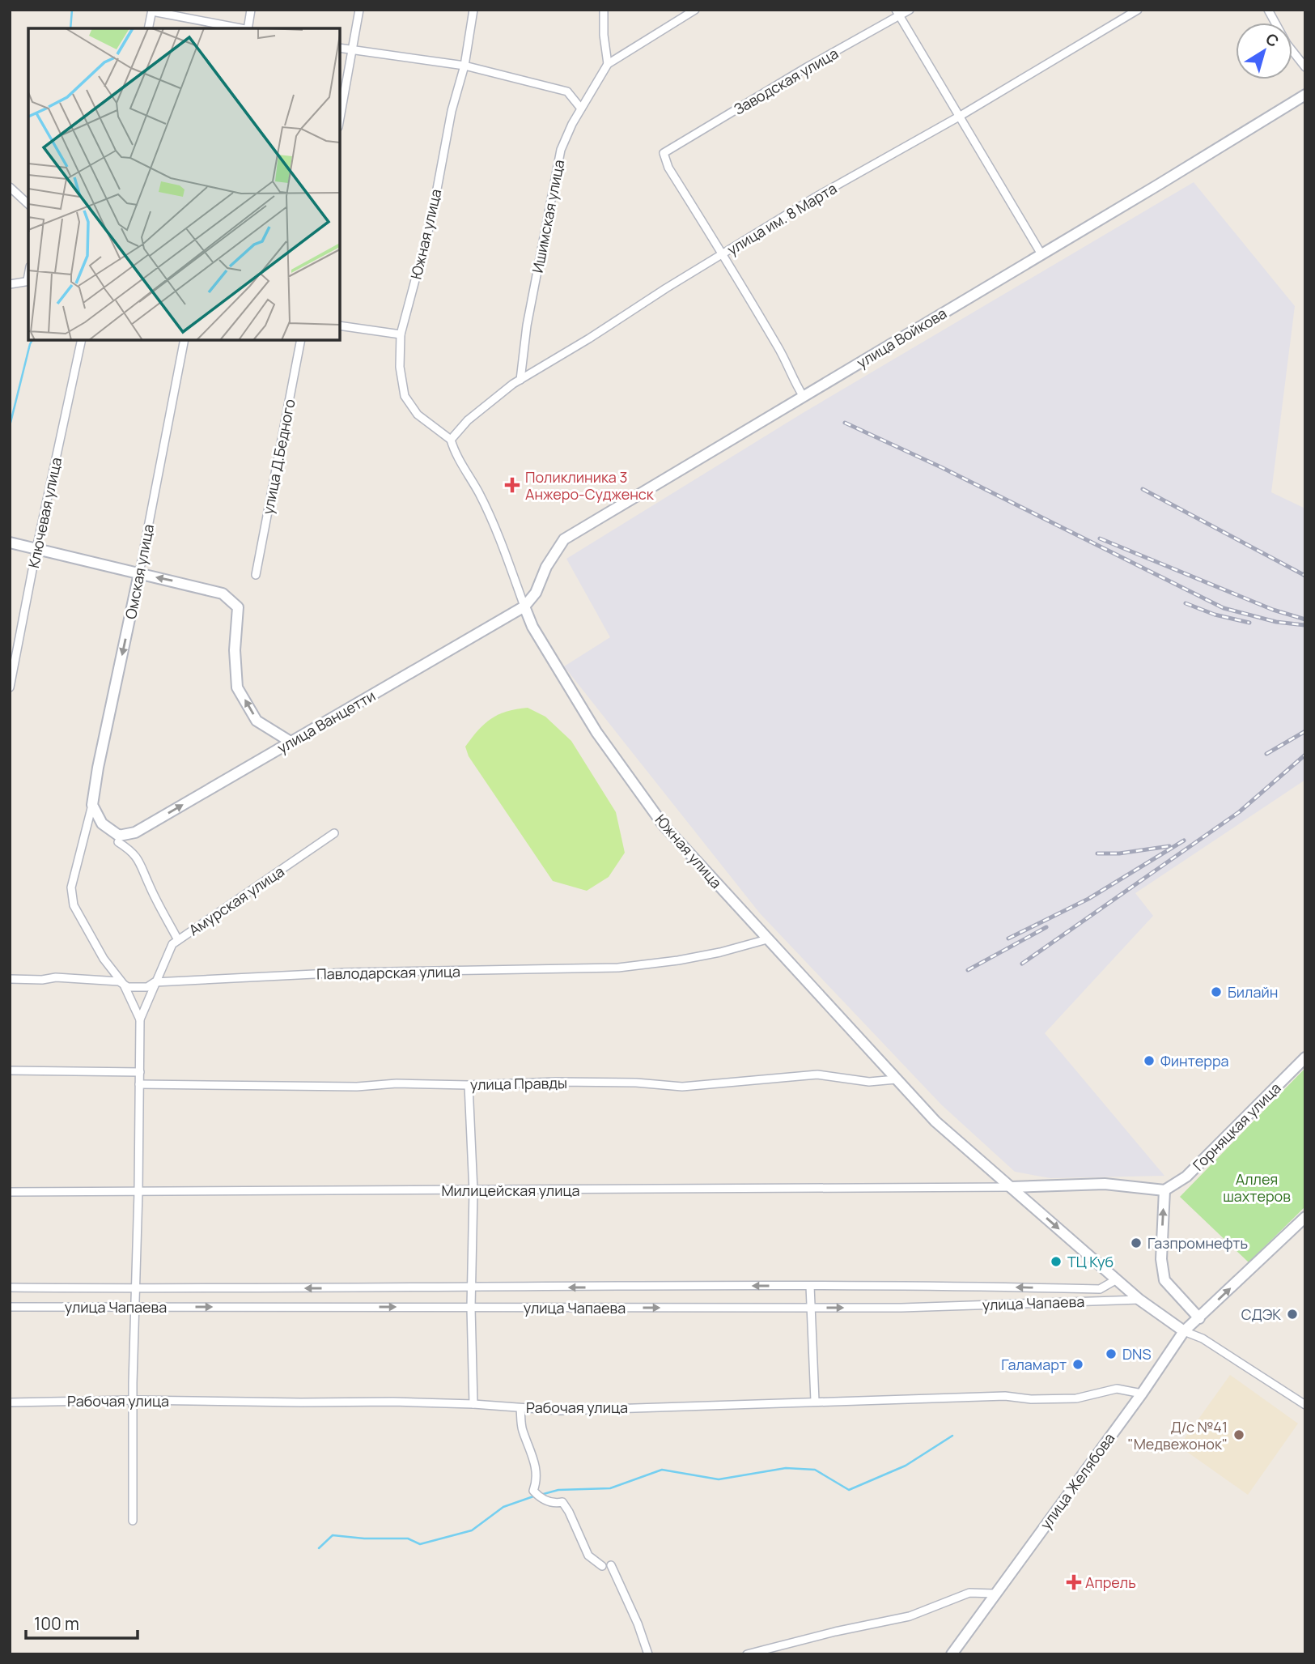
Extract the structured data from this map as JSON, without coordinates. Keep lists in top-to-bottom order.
{
  "streets": {
    "street": [
      "Заводская улица",
      "Ишимская улица",
      "улица им. 8 Марта",
      "Южная улица",
      "улица Войкова",
      "улица Д.Бедного",
      "Ключевая улица",
      "Омская улица",
      "улица Ванцетти",
      "Амурская улица",
      "Павлодарская улица",
      "улица Правды",
      "Горняцкая улица",
      "Милицейская улица",
      "улица Чапаева",
      "Рабочая улица",
      "улица Желябова"
    ]
  },
  "crossings": [
    ["Заводская улица", "улица им. 8 Марта"],
    ["Ишимская улица", "улица им. 8 Марта"],
    ["улица им. 8 Марта", "Южная улица"],
    ["Южная улица", "улица Войкова"],
    ["Южная улица", "улица Ванцетти"],
    ["Южная улица", "Павлодарская улица"],
    ["Южная улица", "улица Правды"],
    ["Южная улица", "Милицейская улица"],
    ["Южная улица", "улица Чапаева"],
    ["Южная улица", "улица Желябова"],
    ["улица Войкова", "улица Ванцетти"],
    ["Омская улица", "улица Ванцетти"],
    ["Омская улица", "Амурская улица"],
    ["Омская улица", "Павлодарская улица"],
    ["Амурская улица", "Павлодарская улица"],
    ["Рабочая улица", "улица Желябова"]
  ],
  "one_way": ["улица Ванцетти"],
  "parks": ["Аллея шахтеров"],
  "places": {
    "health": ["Поликлиника 3 Анжеро-Судженск", "Апрель"],
    "other": [
      "Билайн",
      "Финтерра",
      "Газпромнефть",
      "ТЦ Куб",
      "СДЭК",
      "DNS",
      "Галамарт",
      "Д/с №41 \"Медвежонок\""
    ]
  },
  "scale_bar": "100 m",
  "north": "top right"
}
